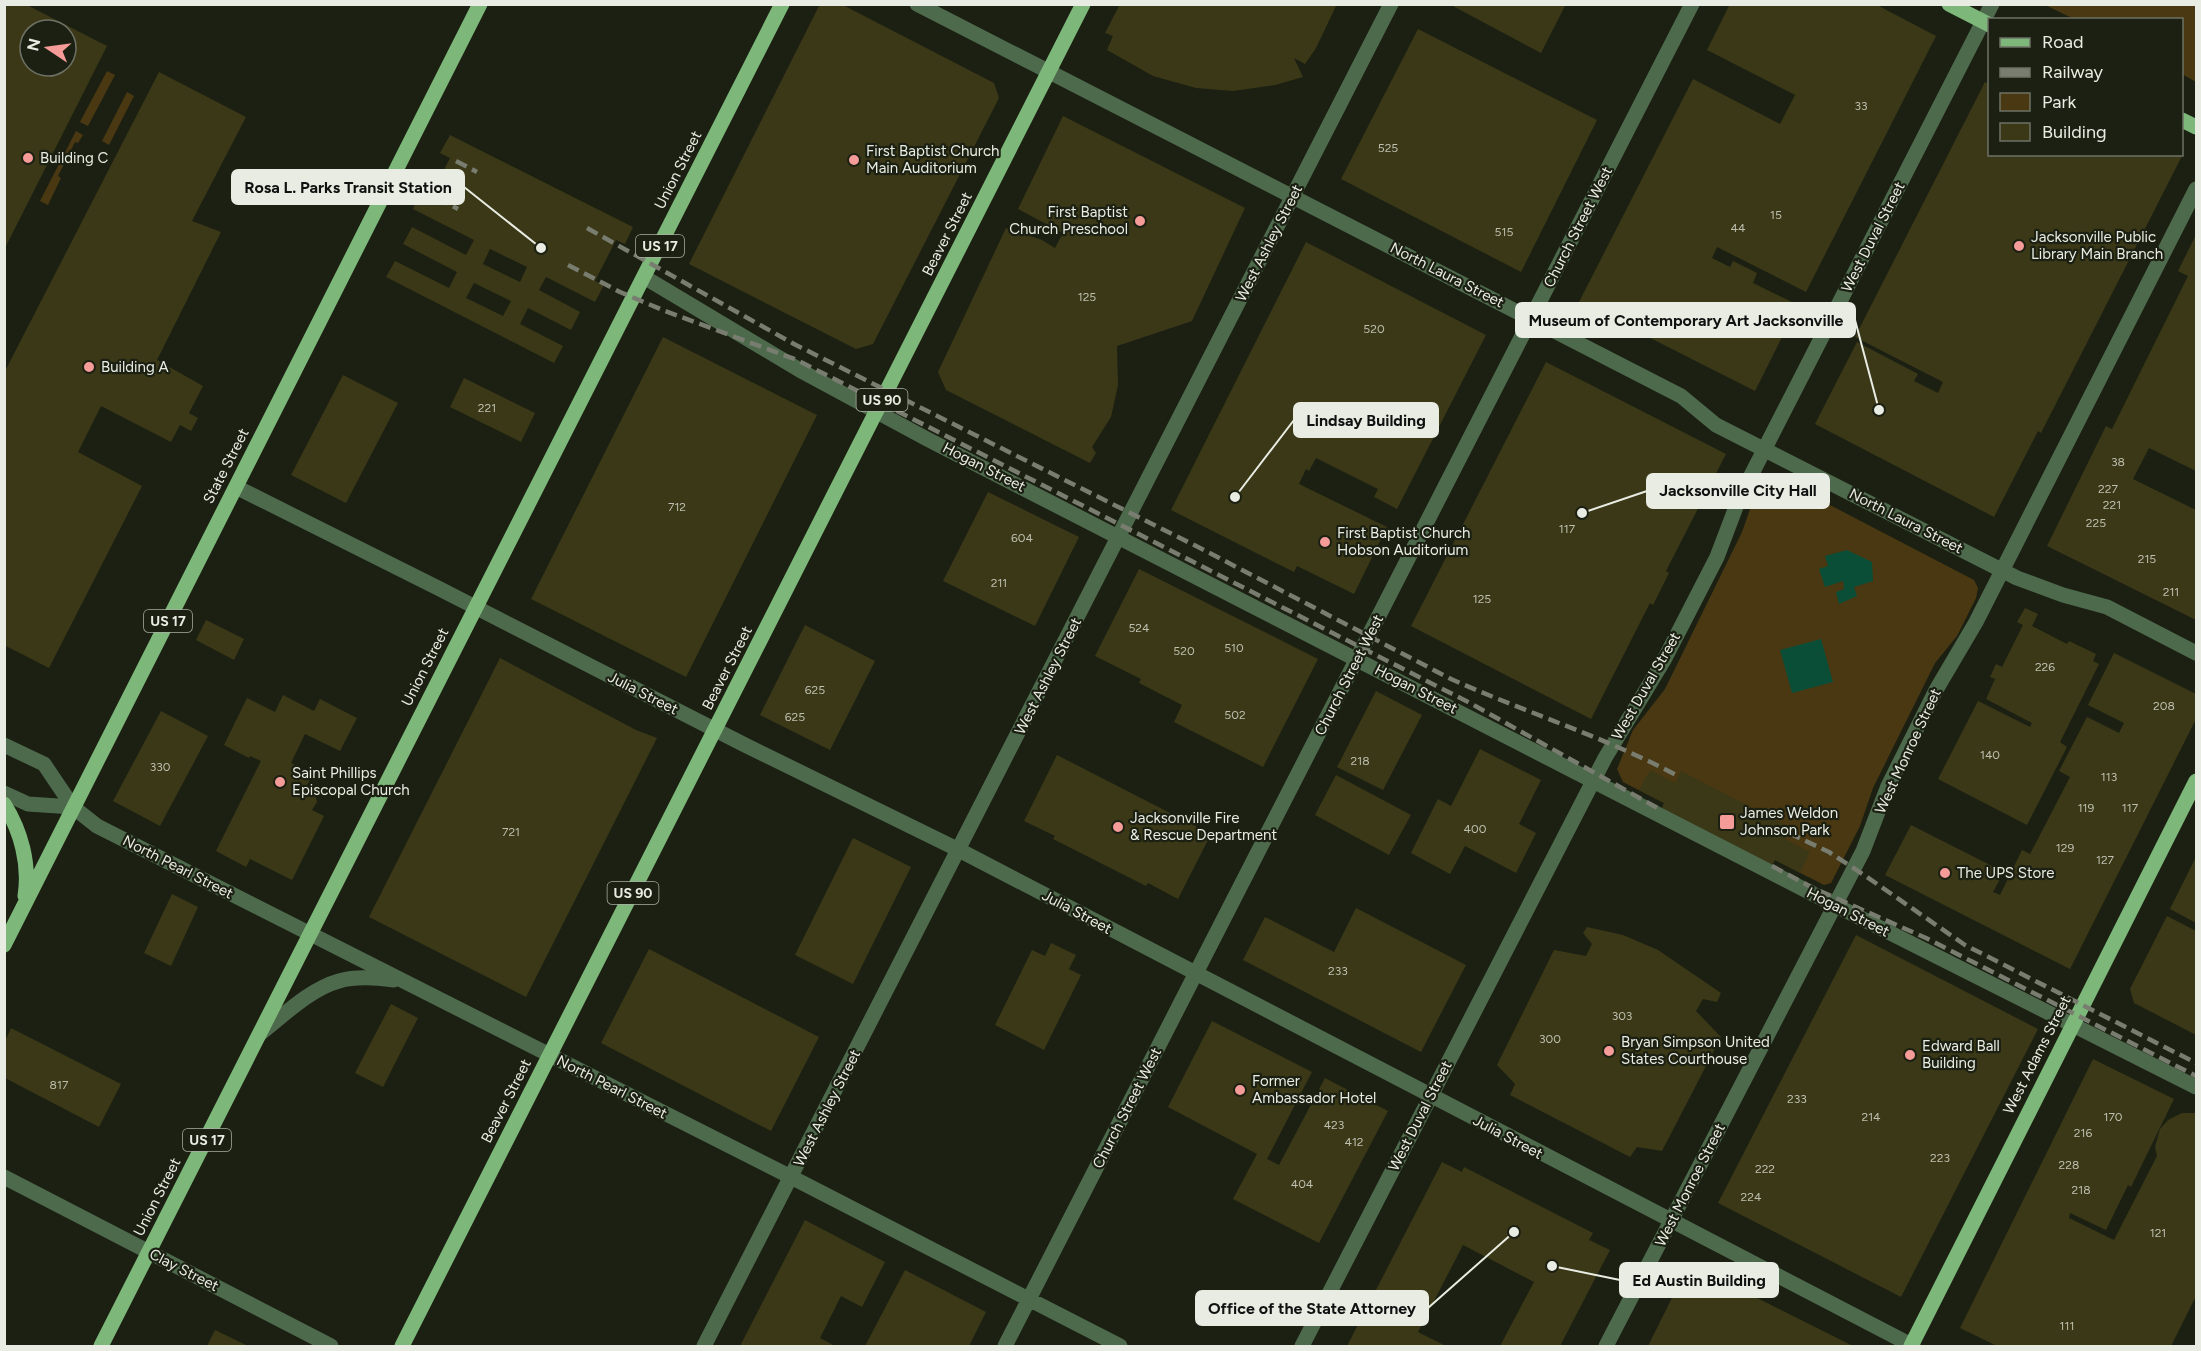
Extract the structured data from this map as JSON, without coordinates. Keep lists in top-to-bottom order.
{
  "streets": {
    "main road": [
      "Union Street",
      "Beaver Street",
      "US 17",
      "US 90",
      "State Street",
      "West Adams Street"
    ],
    "street": [
      "Church Street West",
      "West Duval Street",
      "West Ashley Street",
      "North Laura Street",
      "Hogan Street",
      "Julia Street",
      "West Monroe Street",
      "North Pearl Street",
      "Clay Street"
    ]
  },
  "crossings": [
    ["Union Street", "Hogan Street"],
    ["Union Street", "Julia Street"],
    ["Union Street", "North Pearl Street"],
    ["Union Street", "Clay Street"],
    ["Church Street West", "North Laura Street"],
    ["Church Street West", "Hogan Street"],
    ["Church Street West", "Julia Street"],
    ["Church Street West", "North Pearl Street"],
    ["Beaver Street", "North Laura Street"],
    ["Beaver Street", "Hogan Street"],
    ["Beaver Street", "Julia Street"],
    ["Beaver Street", "North Pearl Street"],
    ["West Duval Street", "North Laura Street"],
    ["West Duval Street", "Hogan Street"],
    ["West Duval Street", "Julia Street"],
    ["West Ashley Street", "North Laura Street"],
    ["West Ashley Street", "Hogan Street"],
    ["West Ashley Street", "Julia Street"],
    ["West Ashley Street", "North Pearl Street"],
    ["North Laura Street", "West Monroe Street"],
    ["State Street", "Julia Street"],
    ["State Street", "North Pearl Street"],
    ["Hogan Street", "West Monroe Street"],
    ["Hogan Street", "West Adams Street"],
    ["Julia Street", "West Monroe Street"],
    ["Julia Street", "West Adams Street"]
  ],
  "places": {
    "other": [
      "Building C",
      "First Baptist Church Main Auditorium",
      "First Baptist Church Preschool",
      "Jacksonville Public Library Main Branch",
      "Rosa L. Parks Transit Station",
      "Building A",
      "Museum of Contemporary Art Jacksonville",
      "Lindsay Building",
      "Jacksonville City Hall",
      "First Baptist Church Hobson Auditorium",
      "Saint Phillips Episcopal Church",
      "Jacksonville Fire & Rescue Department",
      "The UPS Store",
      "Bryan Simpson United States Courthouse",
      "Edward Ball Building",
      "Former Ambassador Hotel",
      "Office of the State Attorney",
      "Ed Austin Building"
    ],
    "transit": ["James Weldon Johnson Park"]
  },
  "house_numbers": [
    "33",
    "525",
    "15",
    "44",
    "515",
    "125",
    "520",
    "221",
    "38",
    "227",
    "221",
    "712",
    "225",
    "117",
    "604",
    "215",
    "211",
    "211",
    "125",
    "524",
    "510",
    "520",
    "226",
    "625",
    "208",
    "502",
    "625",
    "140",
    "218",
    "330",
    "113",
    "119",
    "117",
    "400",
    "721",
    "129",
    "127",
    "233",
    "303",
    "300",
    "817",
    "233",
    "214",
    "170",
    "423",
    "216",
    "412",
    "223",
    "228",
    "222",
    "404",
    "218",
    "224",
    "121",
    "111"
  ],
  "legend": [
    "Road",
    "Railway",
    "Park",
    "Building"
  ],
  "north": "left"
}
